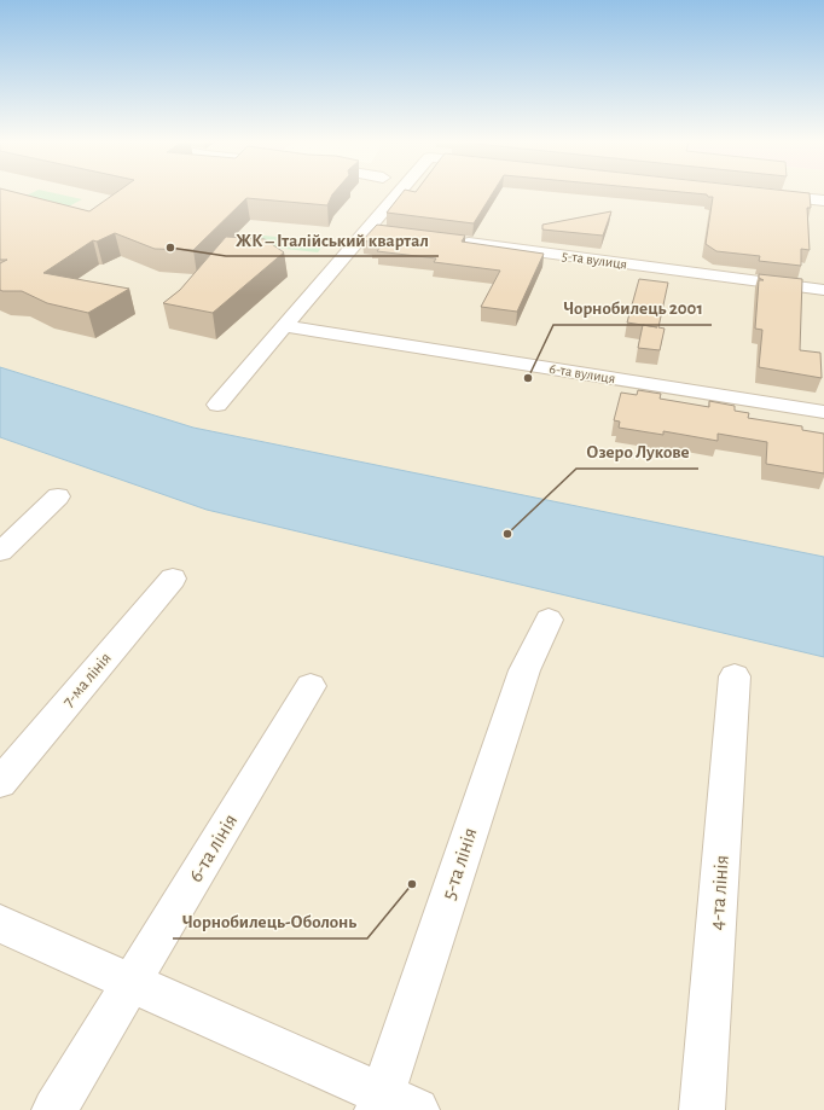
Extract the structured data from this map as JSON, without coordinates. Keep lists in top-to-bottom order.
{
  "streets": {
    "street": [
      "5-та вулиця",
      "6-та вулиця",
      "7-ма лінія",
      "6-та лінія",
      "5-та лінія",
      "4-та лінія"
    ]
  },
  "places": [
    "ЖК – Італійський квартал",
    "Чорнобилець 2001",
    "Озеро Лукове",
    "Чорнобилець-Оболонь"
  ]
}
